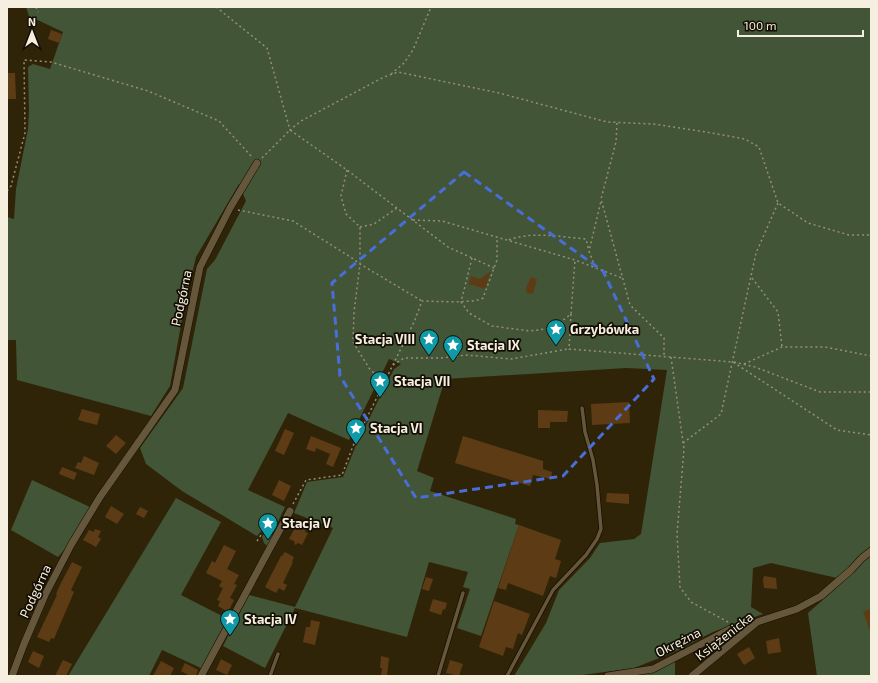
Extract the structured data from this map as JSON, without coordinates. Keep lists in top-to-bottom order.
{
  "streets": {
    "street": ["Podgórna", "Książenicka", "Okrężna"]
  },
  "crossings": [
    ["Książenicka", "Okrężna"]
  ],
  "places": {
    "place": [
      "Grzybówka",
      "Stacja VIII",
      "Stacja IX",
      "Stacja VII",
      "Stacja VI",
      "Stacja V",
      "Stacja IV"
    ]
  },
  "scale_bar": "100 m",
  "north": "top"
}
